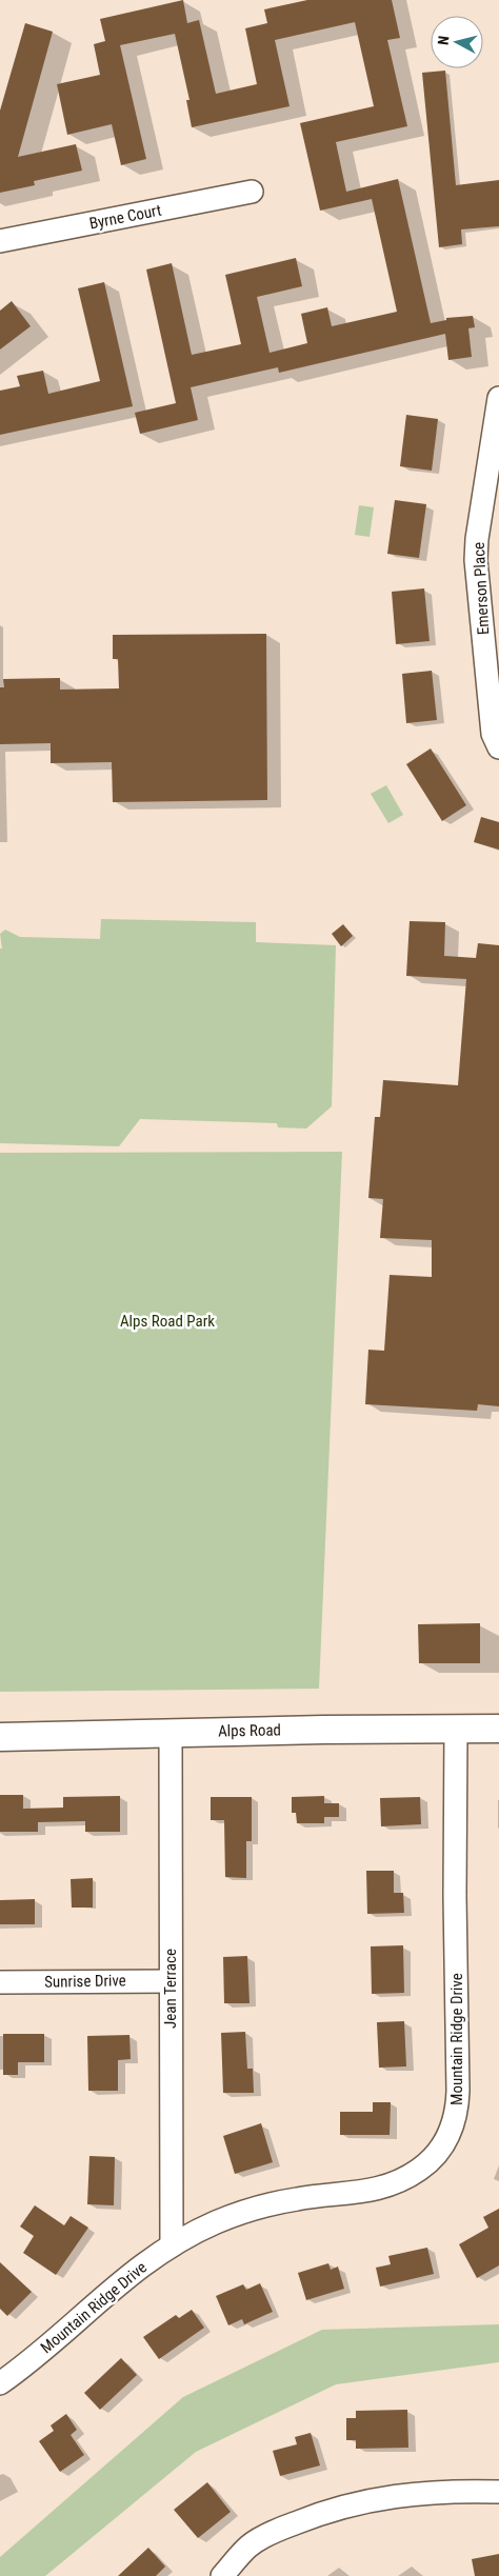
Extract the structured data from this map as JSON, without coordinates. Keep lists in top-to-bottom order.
{
  "streets": {
    "main road": ["Alps Road"],
    "street": [
      "Byrne Court",
      "Emerson Place",
      "Sunrise Drive",
      "Jean Terrace",
      "Mountain Ridge Drive"
    ]
  },
  "crossings": [
    ["Alps Road", "Jean Terrace"],
    ["Alps Road", "Mountain Ridge Drive"],
    ["Sunrise Drive", "Jean Terrace"],
    ["Jean Terrace", "Mountain Ridge Drive"]
  ],
  "parks": ["Alps Road Park"],
  "north": "left"
}
